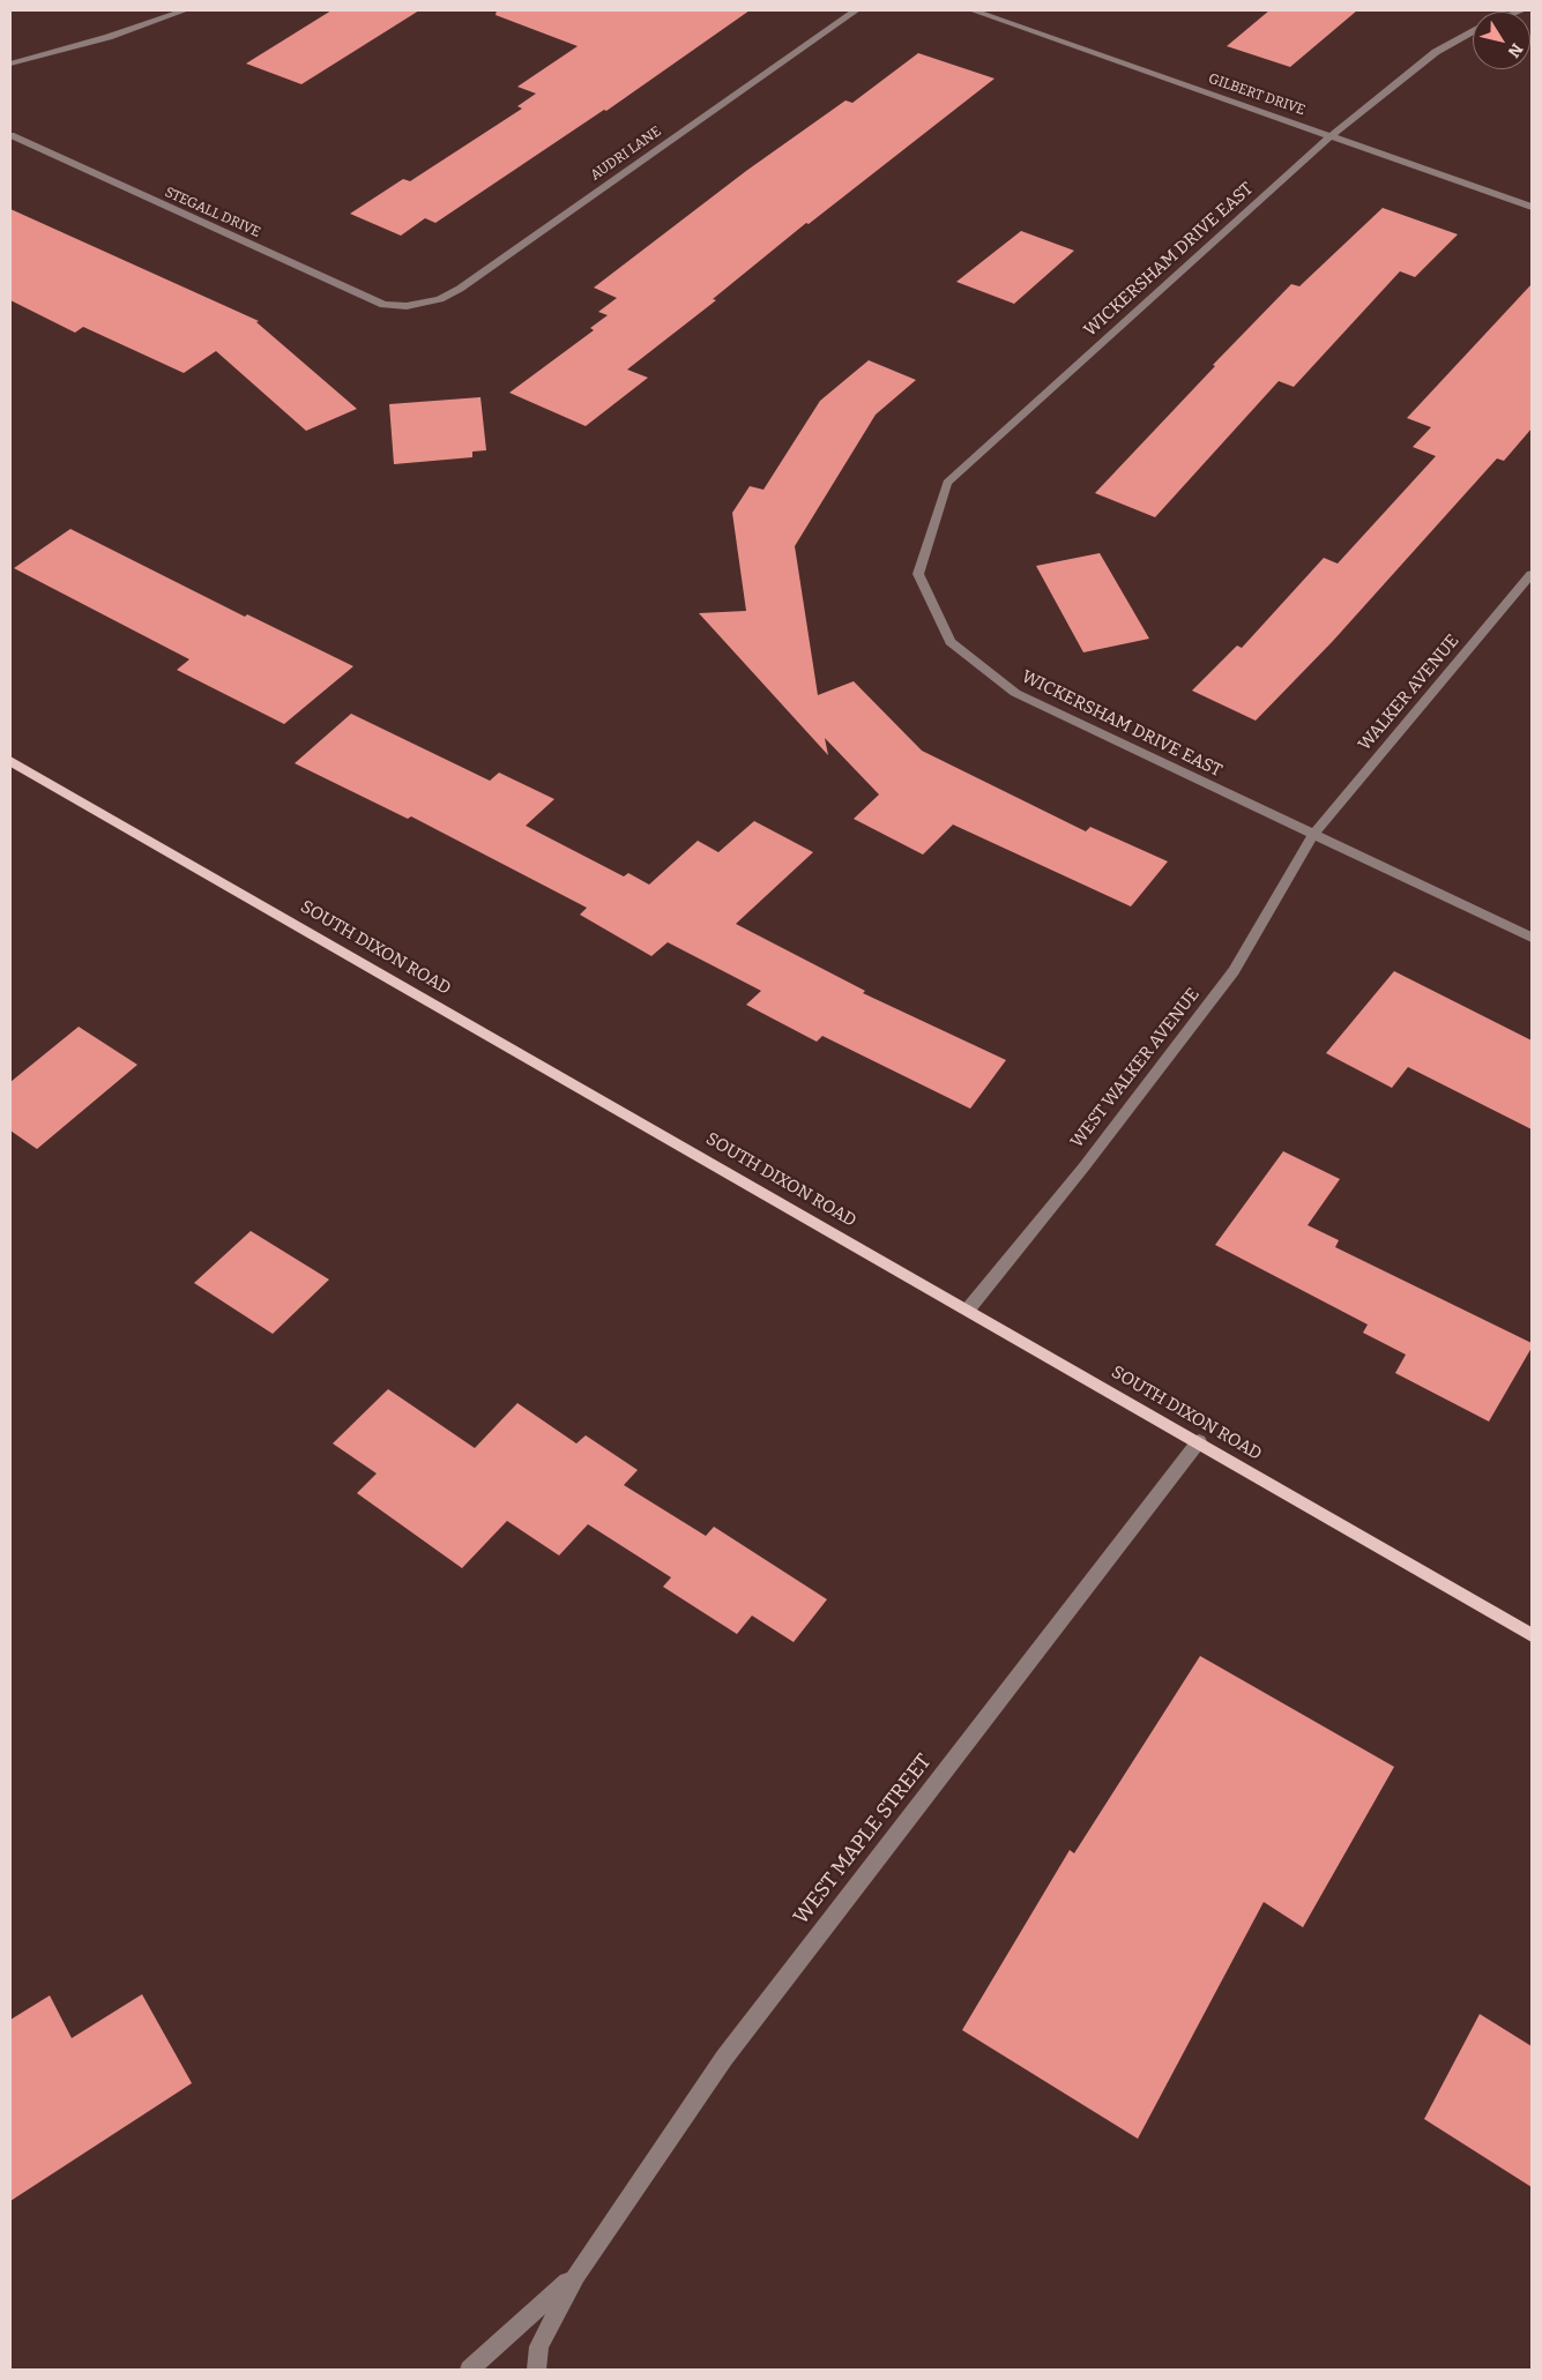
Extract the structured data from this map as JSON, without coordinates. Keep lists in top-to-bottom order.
{
  "streets": {
    "main road": ["SOUTH DIXON ROAD"],
    "street": [
      "GILBERT DRIVE",
      "AUDRI LANE",
      "STEGALL DRIVE",
      "WICKERSHAM DRIVE EAST",
      "WALKER AVENUE",
      "WEST WALKER AVENUE",
      "WEST MAPLE STREET"
    ]
  },
  "crossings": [
    ["GILBERT DRIVE", "WICKERSHAM DRIVE EAST"],
    ["AUDRI LANE", "STEGALL DRIVE"],
    ["WICKERSHAM DRIVE EAST", "WALKER AVENUE"],
    ["WICKERSHAM DRIVE EAST", "WEST WALKER AVENUE"],
    ["WALKER AVENUE", "WEST WALKER AVENUE"],
    ["SOUTH DIXON ROAD", "WEST WALKER AVENUE"],
    ["SOUTH DIXON ROAD", "WEST MAPLE STREET"]
  ],
  "north": "bottom right"
}
